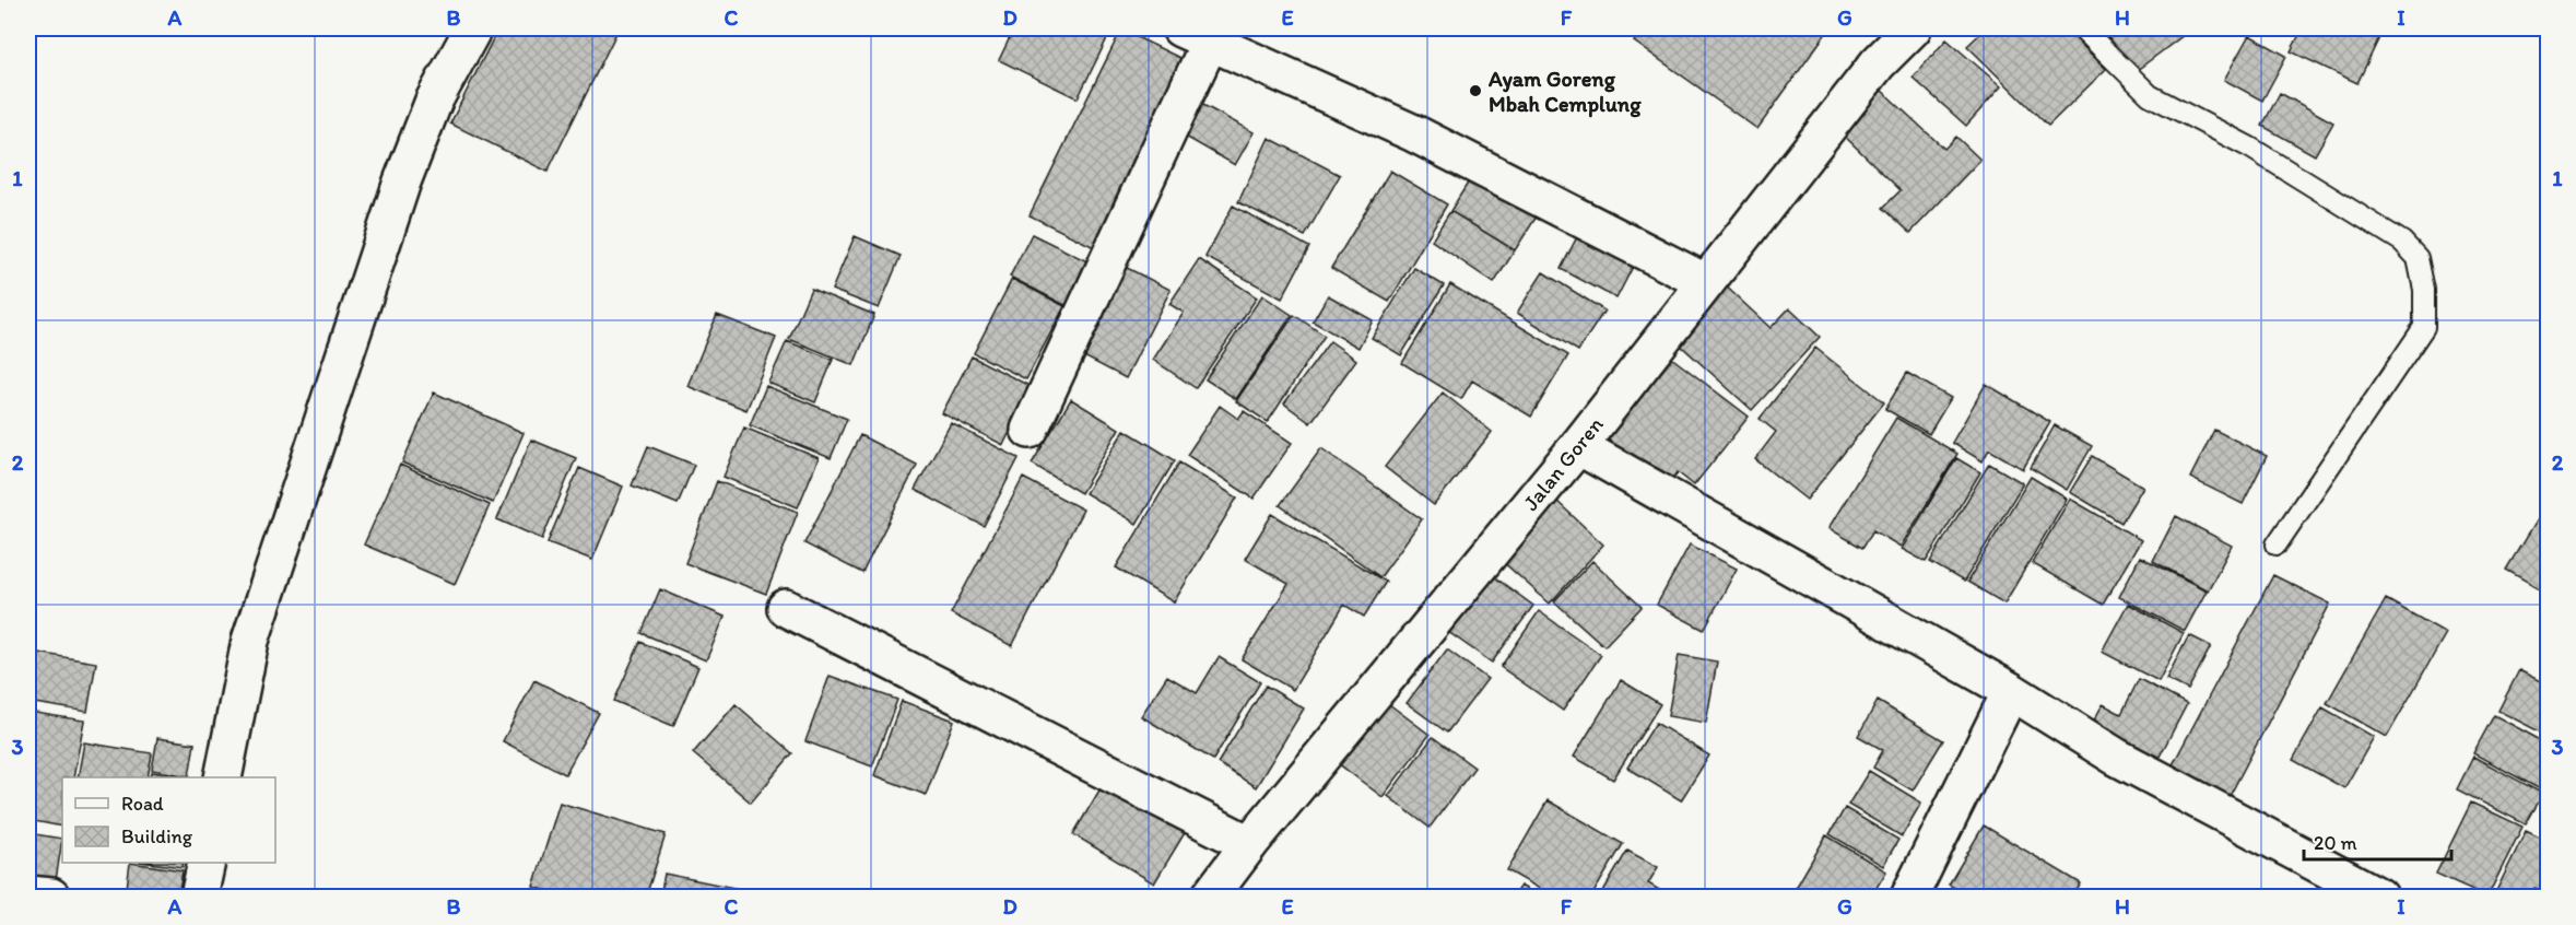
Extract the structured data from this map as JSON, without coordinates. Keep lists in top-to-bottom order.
{
  "streets": {
    "street": ["Jalan Goren"]
  },
  "places": ["Ayam Goreng Mbah Cemplung"],
  "legend": ["Road", "Building"],
  "scale_bar": "20 m",
  "grid": {
    "columns": [
      "A",
      "B",
      "C",
      "D",
      "E",
      "F",
      "G",
      "H",
      "I"
    ],
    "rows": ["1", "2", "3"]
  }
}
